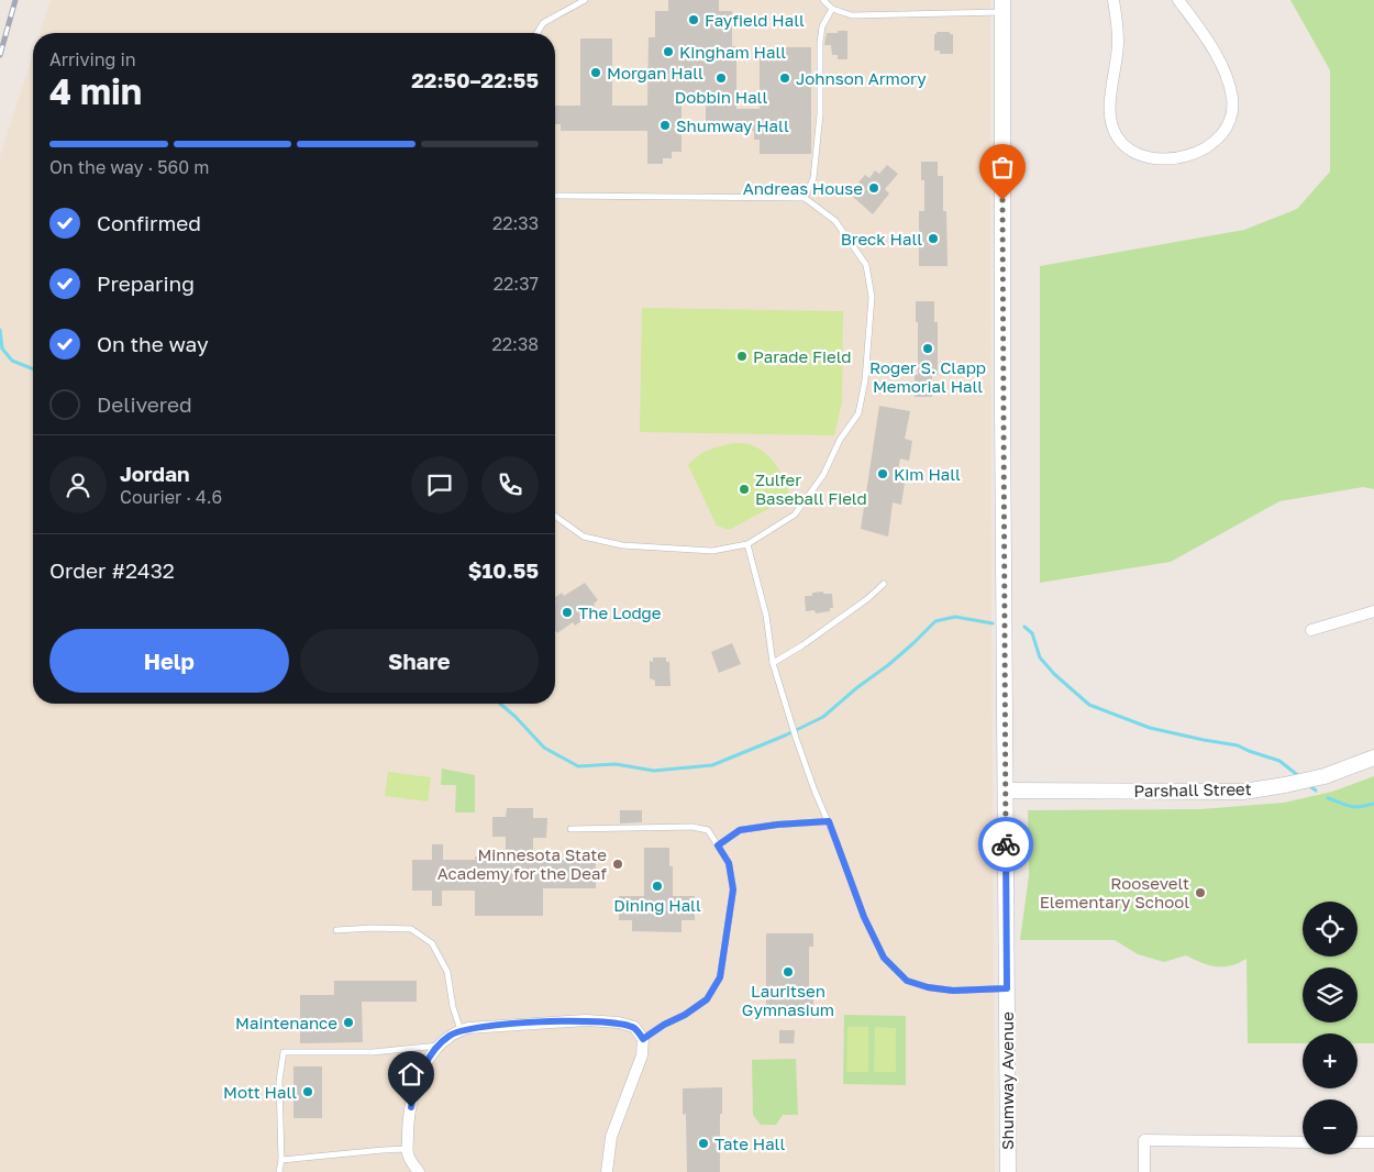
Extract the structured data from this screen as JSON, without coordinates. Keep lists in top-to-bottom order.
{
  "streets": {
    "street": ["Parshall Street", "Shumway Avenue"]
  },
  "crossings": [
    ["Parshall Street", "Shumway Avenue"]
  ],
  "places": [
    "Fayfield Hall",
    "Kingham Hall",
    "Morgan Hall",
    "Dobbin Hall",
    "Johnson Armory",
    "Shumway Hall",
    "Andreas House",
    "Breck Hall",
    "Roger S. Clapp Memorial Hall",
    "Parade Field",
    "Kim Hall",
    "Zulfer Baseball Field",
    "The Lodge",
    "Minnesota State Academy for the Deaf",
    "Dining Hall",
    "Roosevelt Elementary School",
    "Lauritsen Gymnasium",
    "Maintenance",
    "Mott Hall",
    "Tate Hall"
  ],
  "page": {
    "heading": ["4 min", "Arriving in", "22:50–22:55"],
    "panel": [
      "Jordan",
      "Courier · 4.6",
      "Order #2432",
      "$10.55"
    ],
    "bar": "On the way · 560 m",
    "list": [
      ["Confirmed", "22:33"],
      ["Preparing", "22:37"],
      ["On the way", "22:38"],
      "Delivered"
    ],
    "buttons": ["Help", "Share"],
    "map_buttons": ["+", "−"]
  }
}
